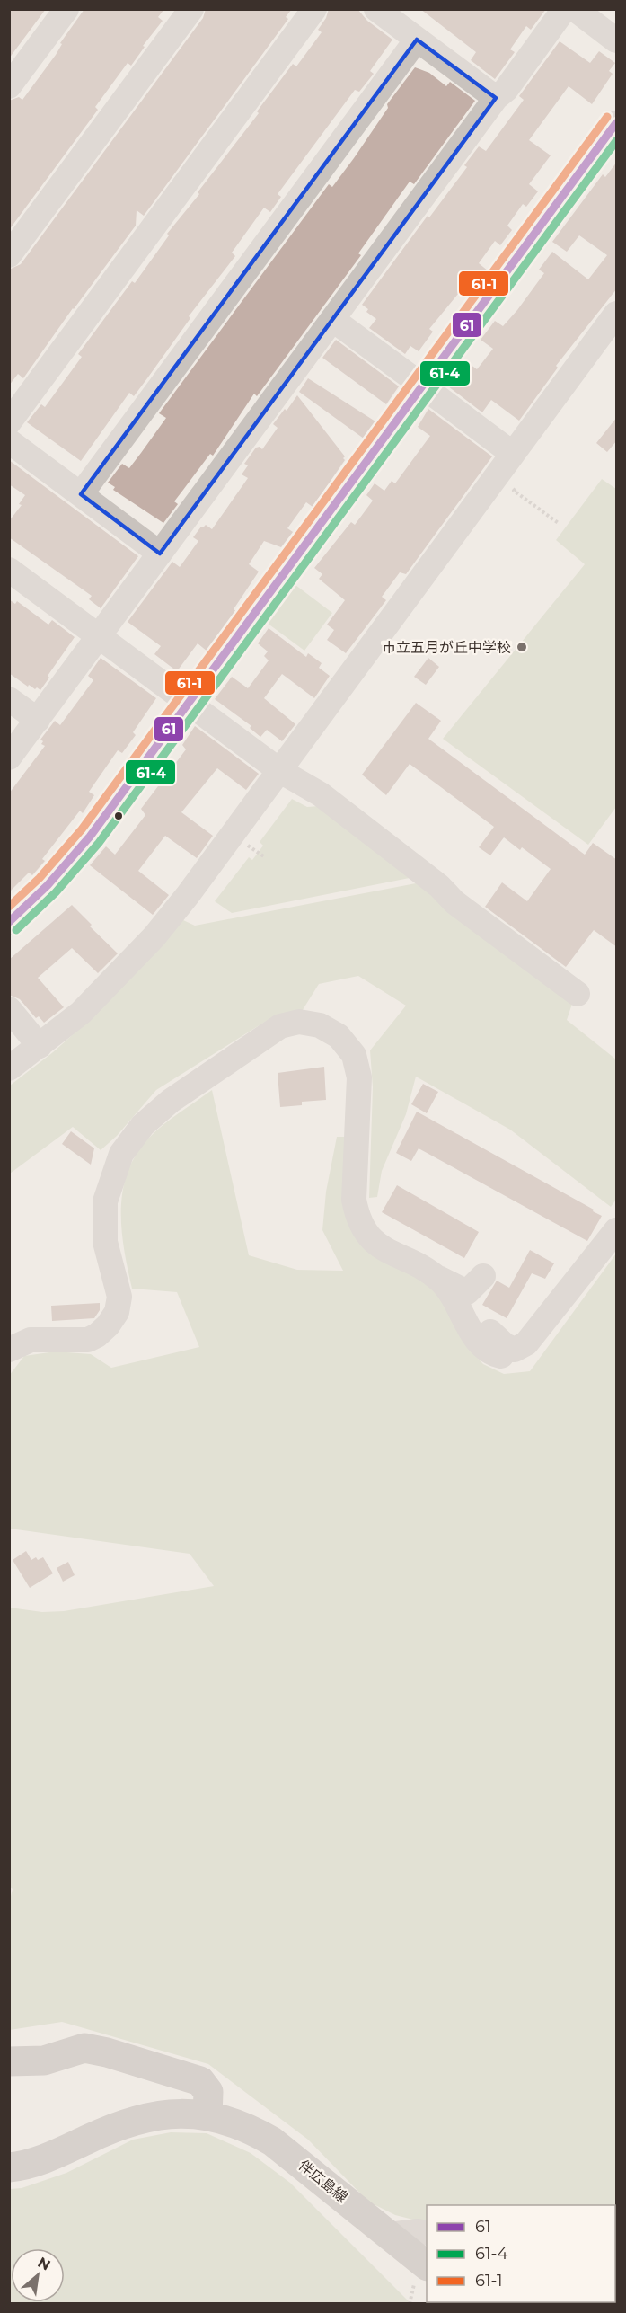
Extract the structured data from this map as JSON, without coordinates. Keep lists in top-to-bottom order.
{
  "streets": {
    "main road": ["伴広島線"]
  },
  "places": ["市立五月が丘中学校"],
  "lines": ["transit line 61-1", "transit line 61", "transit line 61-4"],
  "legend": ["61", "61-4", "61-1"],
  "north": "top right"
}
